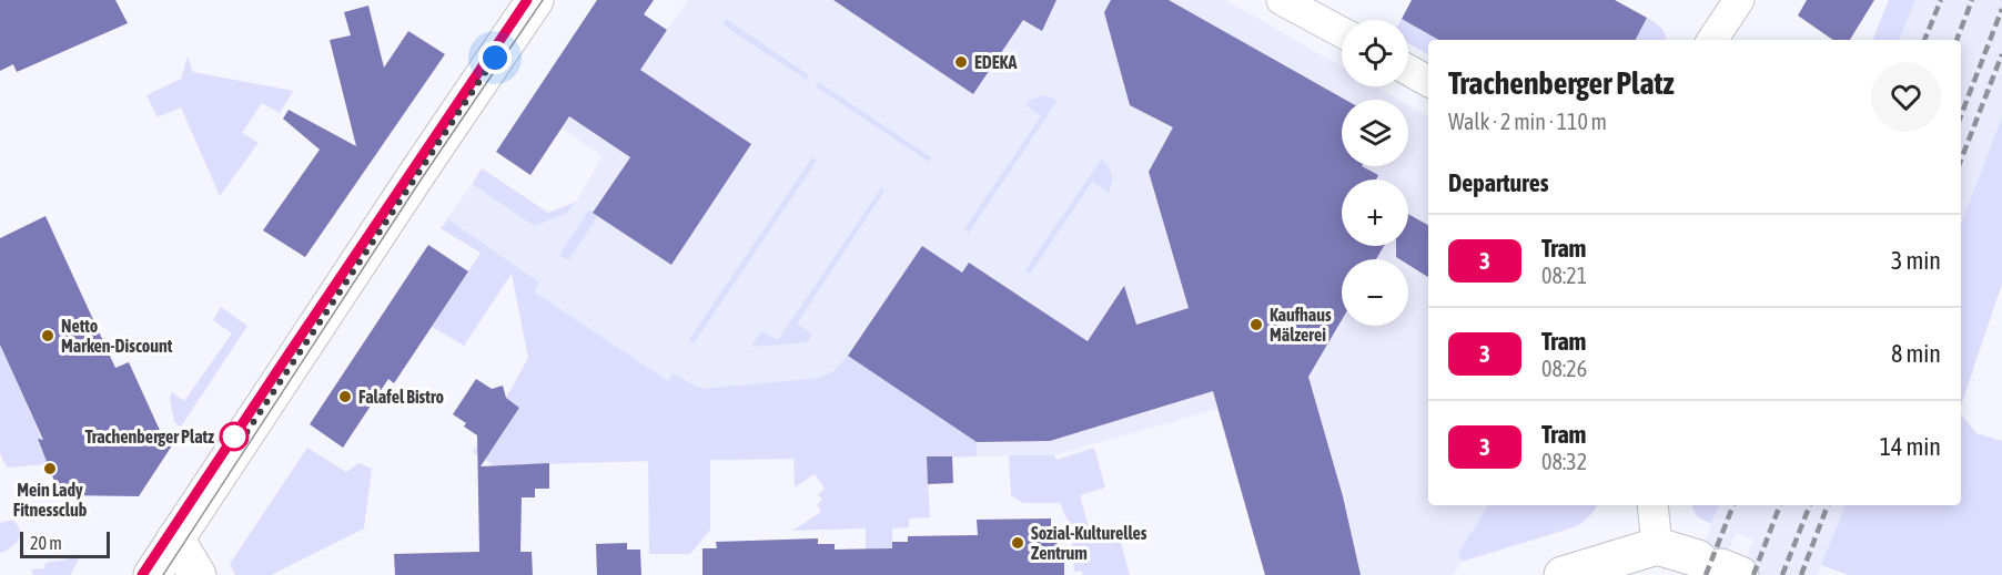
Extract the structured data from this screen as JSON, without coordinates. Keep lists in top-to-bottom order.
{
  "places": [
    "EDEKA",
    "Kaufhaus Mälzerei",
    "Netto Marken-Discount",
    "Falafel Bistro",
    "Trachenberger Platz",
    "Mein Lady Fitnessclub",
    "Sozial-Kulturelles Zentrum"
  ],
  "lines": ["tram line 3"],
  "scale_bar": "20 m",
  "page": {
    "map_buttons": ["+", "−"],
    "heading": [
      ["Trachenberger Platz", "Walk · 2 min · 110 m"],
      "Departures"
    ],
    "list": [
      {
        "mark": "3",
        "name": "Tram",
        "note": "08:21",
        "value": "3 min"
      },
      {
        "mark": "3",
        "name": "Tram",
        "note": "08:26",
        "value": "8 min"
      },
      {
        "mark": "3",
        "name": "Tram",
        "note": "08:32",
        "value": "14 min"
      }
    ],
    "scale": "20 m"
  }
}
